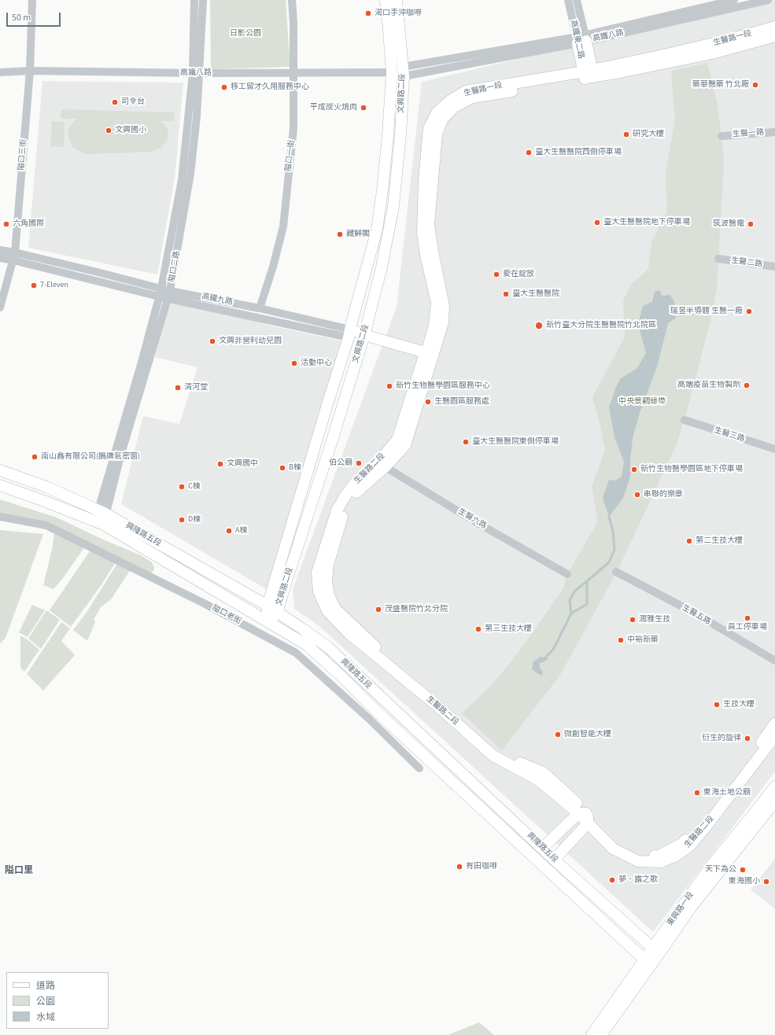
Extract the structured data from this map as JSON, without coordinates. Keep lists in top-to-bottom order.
{
  "streets": {
    "street": [
      "高鐵八路",
      "生醫路一段",
      "高鐵東二路",
      "文興路二段",
      "生醫一路",
      "隘口三街",
      "隘口一街",
      "生醫二路",
      "隘口二路",
      "高鐵九路",
      "生醫三路",
      "生醫路二段",
      "生醫六路",
      "興隆路五段",
      "隘口老街",
      "生醫五路",
      "東興路一段"
    ]
  },
  "crossings": [
    ["高鐵八路", "高鐵東二路"],
    ["高鐵八路", "文興路二段"],
    ["高鐵八路", "隘口三街"],
    ["高鐵八路", "隘口一街"],
    ["高鐵八路", "隘口二路"],
    ["生醫路一段", "高鐵東二路"],
    ["生醫路一段", "高鐵九路"],
    ["生醫路一段", "生醫路二段"],
    ["文興路二段", "高鐵九路"],
    ["文興路二段", "興隆路五段"],
    ["隘口三街", "高鐵九路"],
    ["隘口一街", "高鐵九路"],
    ["隘口二路", "高鐵九路"],
    ["隘口二路", "興隆路五段"],
    ["高鐵九路", "生醫路二段"],
    ["生醫路二段", "生醫六路"],
    ["興隆路五段", "東興路一段"]
  ],
  "districts": ["隘口里"],
  "parks": ["日影公園", "中央景觀綠帶"],
  "places": [
    "渴口手沖咖啡",
    "藥華醫藥 竹北廠",
    "移工留才久用服務中心",
    "司令台",
    "平成炭火燒肉",
    "文興國小",
    "研究大樓",
    "臺大生醫醫院西側停車場",
    "臺大生醫醫院地下停車場",
    "六角國際",
    "筑波醫電",
    "藏鮮閣",
    "愛在綻放",
    "7-Eleven",
    "臺大生醫醫院",
    "瑞昱半導體 生醫一廠",
    "新竹臺大分院生醫醫院竹北院區",
    "文興非營利幼兒園",
    "活動中心",
    "高端疫苗生物製劑",
    "新竹生物醫學園區服務中心",
    "清河堂",
    "生醫園區服務處",
    "臺大生醫醫院東側停車場",
    "南山鑫有限公司(鵝牌氣密窗)",
    "伯公廟",
    "文興國中",
    "B棟",
    "新竹生物醫學園區地下停車場",
    "C棟",
    "串聯的樂章",
    "D棟",
    "A棟",
    "第二生技大樓",
    "茂盛醫院竹北分院",
    "員工停車場",
    "潤雅生技",
    "第三生技大樓",
    "中裕新藥",
    "生技大樓",
    "微創智能大樓",
    "衍生的旋律",
    "東海土地公廟",
    "有田咖啡",
    "天下為公",
    "夢．露之歌",
    "東海國小"
  ],
  "legend": ["道路", "公園", "水域"],
  "scale_bar": "50 m"
}
